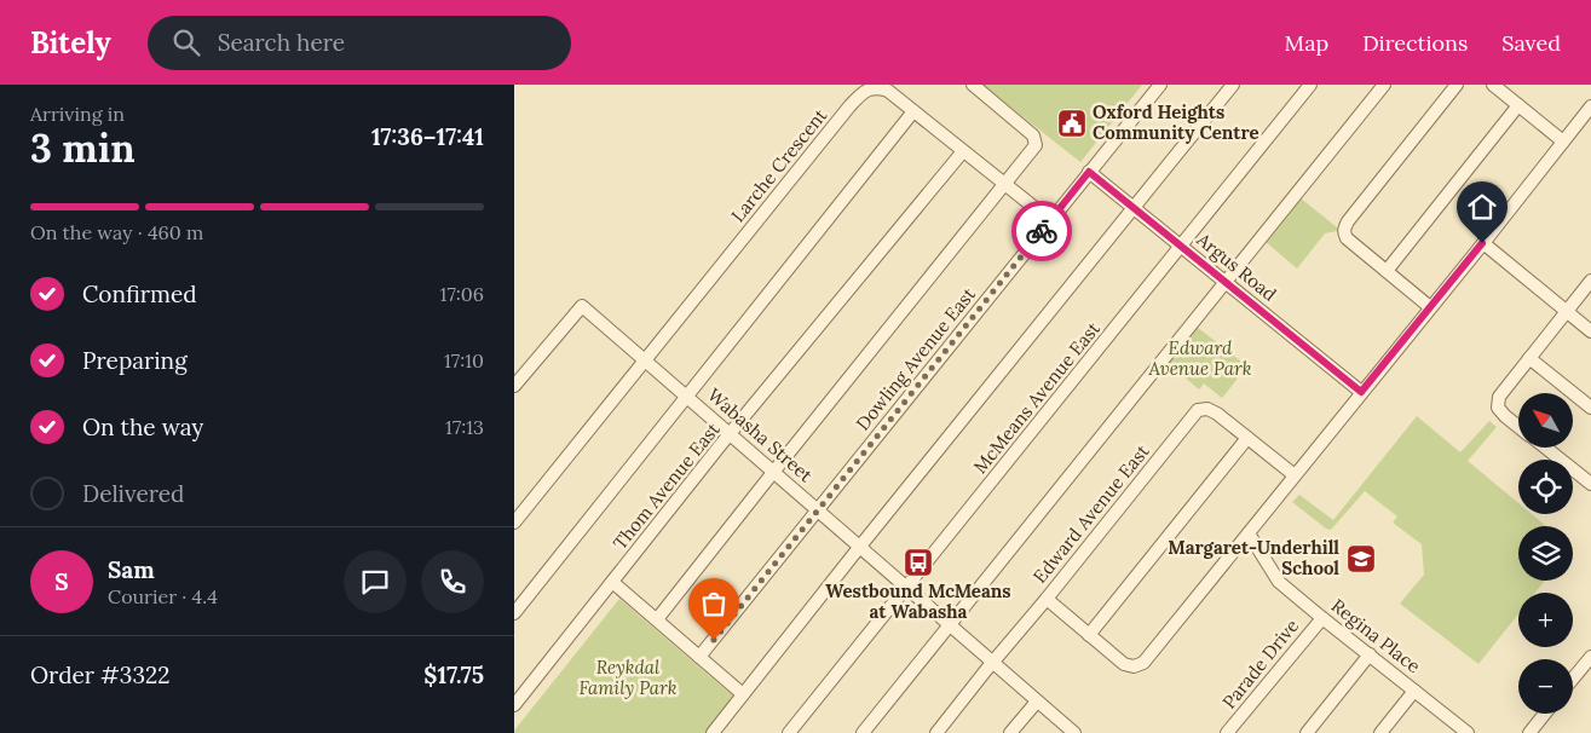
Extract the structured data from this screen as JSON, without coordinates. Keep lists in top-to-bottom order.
{
  "streets": {
    "street": [
      "Larche Crescent",
      "Argus Road",
      "Dowling Avenue East",
      "McMeans Avenue East",
      "Wabasha Street",
      "Thom Avenue East",
      "Edward Avenue East",
      "Regina Place",
      "Parade Drive"
    ]
  },
  "crossings": [
    ["Larche Crescent", "Dowling Avenue East"],
    ["Larche Crescent", "Wabasha Street"],
    ["Larche Crescent", "Thom Avenue East"],
    ["Argus Road", "Dowling Avenue East"],
    ["Argus Road", "McMeans Avenue East"],
    ["Dowling Avenue East", "Wabasha Street"],
    ["McMeans Avenue East", "Wabasha Street"],
    ["Wabasha Street", "Thom Avenue East"],
    ["Wabasha Street", "Edward Avenue East"],
    ["Regina Place", "Parade Drive"]
  ],
  "parks": ["Edward Avenue Park", "Reykdal Family Park"],
  "places": {
    "public building": ["Oxford Heights Community Centre"],
    "school or university": ["Margaret-Underhill School"],
    "bus stop": ["Westbound McMeans at Wabasha"]
  },
  "north": "top left",
  "page": {
    "header": "Bitely",
    "search": "Search here",
    "nav": ["Map", "Directions", "Saved"],
    "heading": ["3 min", "Arriving in", "17:36–17:41"],
    "panel": [
      "Sam",
      "Courier · 4.4",
      "Order #3322",
      "$17.75"
    ],
    "bar": "On the way · 460 m",
    "list": [
      ["Confirmed", "17:06"],
      ["Preparing", "17:10"],
      ["On the way", "17:13"],
      "Delivered"
    ],
    "map_buttons": ["+", "−"],
    "round": "S"
  }
}
